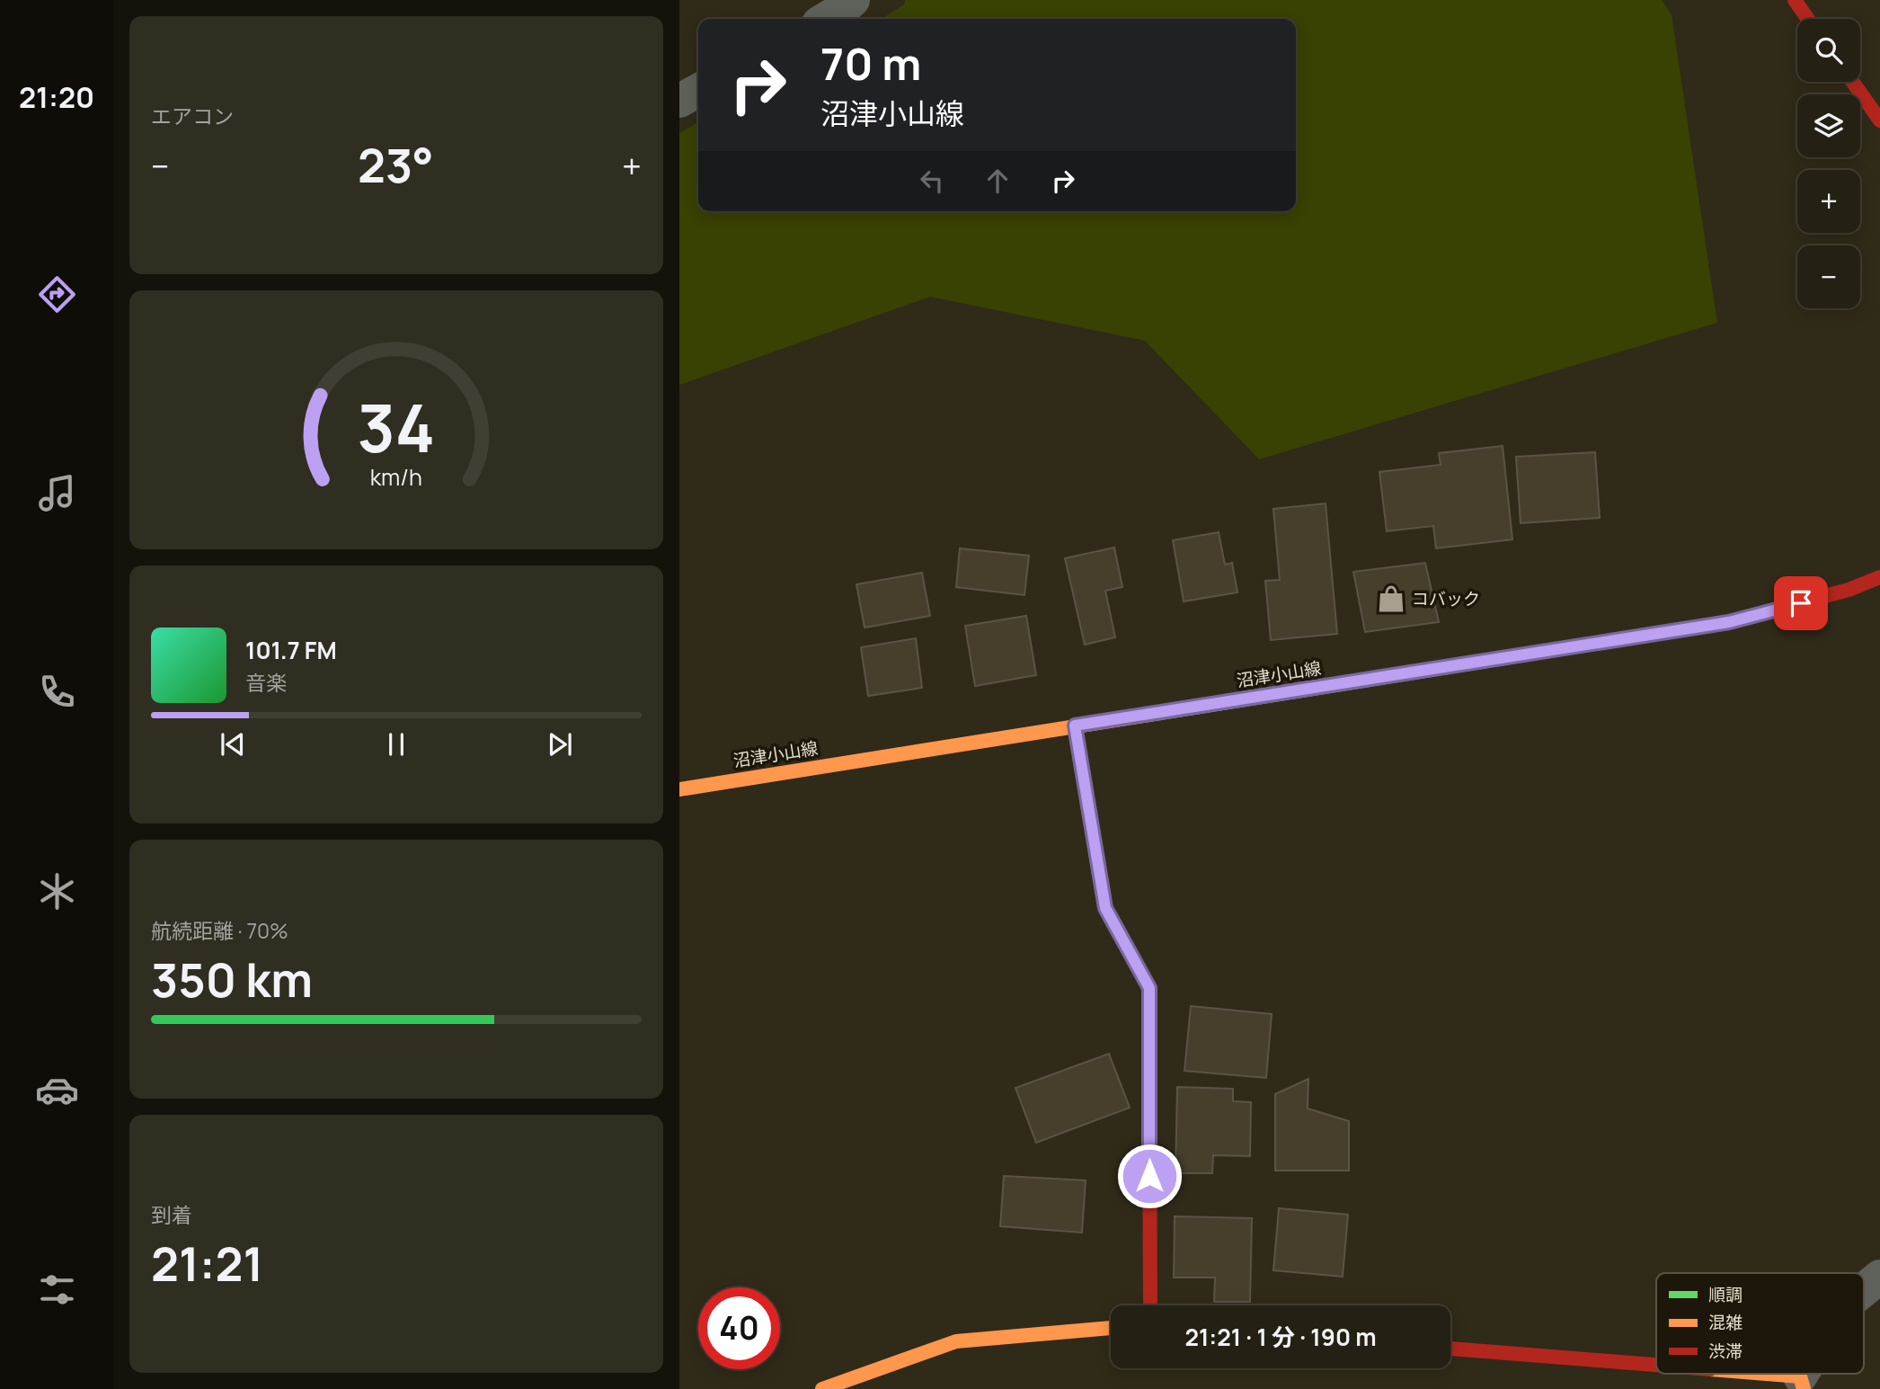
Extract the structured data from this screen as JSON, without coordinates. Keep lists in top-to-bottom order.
{
  "streets": {
    "street": ["沼津小山線"]
  },
  "places": {
    "shop": ["コバック"]
  },
  "legend": ["順調", "混雑", "渋滞"],
  "page": {
    "tabs": "21:20",
    "tile": [
      "エアコン",
      ["航続距離 · 70%", "350 km"],
      ["到着", "21:21"]
    ],
    "map_buttons": ["+", "−"],
    "turn": ["70 m", "沼津小山線"],
    "heat": ["−", "23°", "+"],
    "song": ["101.7 FM", "音楽"],
    "limit": "40",
    "trip": "21:21 · 1 分 · 190 m",
    "gauge": ["34", "km/h"]
  }
}
